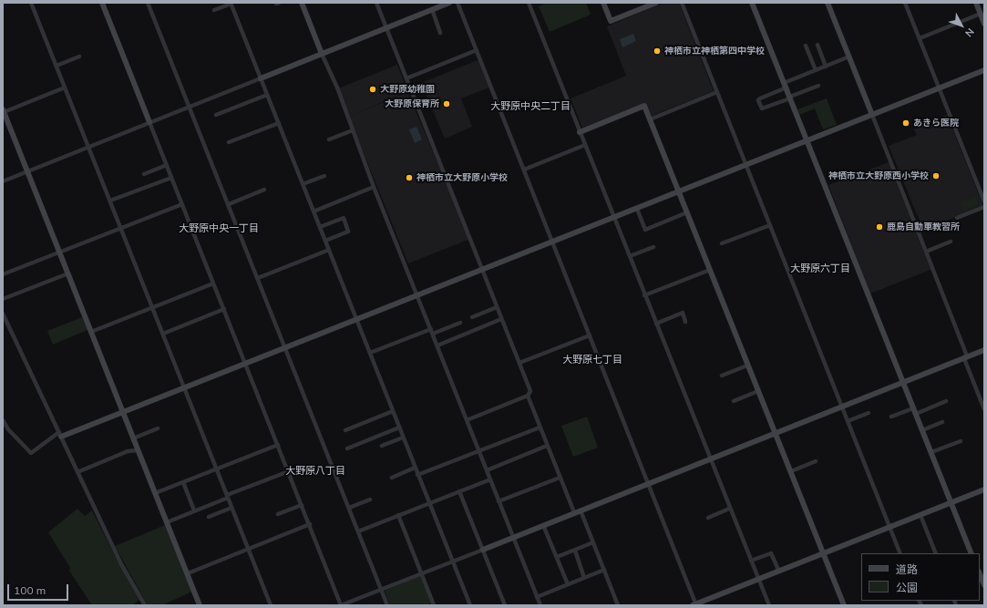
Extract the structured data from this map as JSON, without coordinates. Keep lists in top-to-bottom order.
{
  "districts": [
    "大野原中央二丁目",
    "大野原中央一丁目",
    "大野原六丁目",
    "大野原七丁目",
    "大野原八丁目"
  ],
  "places": [
    "神栖市立神栖第四中学校",
    "大野原幼稚園",
    "大野原保育所",
    "あきら医院",
    "神栖市立大野原西小学校",
    "神栖市立大野原小学校",
    "鹿島自動車教習所"
  ],
  "legend": ["道路", "公園"],
  "scale_bar": "100 m",
  "north": "bottom right"
}
